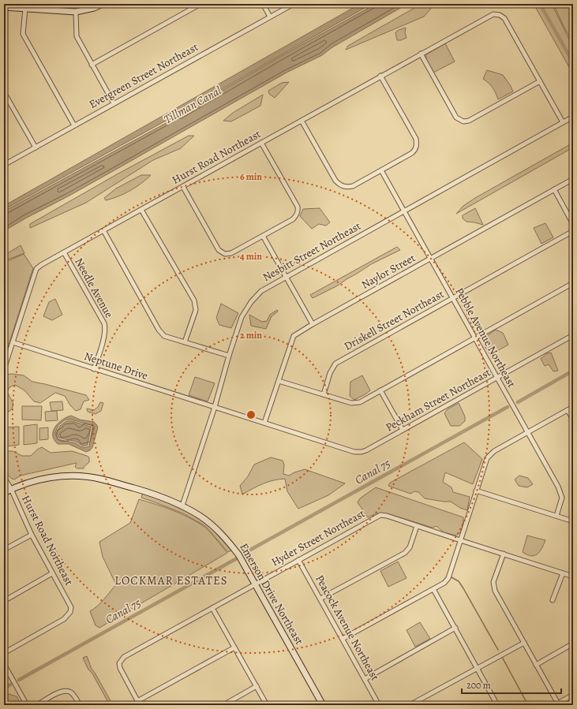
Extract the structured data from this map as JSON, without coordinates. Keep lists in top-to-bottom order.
{
  "streets": {
    "street": [
      "Evergreen Street Northeast",
      "Hurst Road Northeast",
      "Nesbitt Street Northeast",
      "Naylor Street",
      "Needle Avenue",
      "Driskell Street Northeast",
      "Pebble Avenue Northeast",
      "Neptune Drive",
      "Peckham Street Northeast",
      "Hyder Street Northeast",
      "Emerson Drive Northeast",
      "Peacock Avenue Northeast"
    ]
  },
  "crossings": [
    ["Hurst Road Northeast", "Needle Avenue"],
    ["Hurst Road Northeast", "Neptune Drive"],
    ["Hurst Road Northeast", "Emerson Drive Northeast"],
    ["Nesbitt Street Northeast", "Pebble Avenue Northeast"],
    ["Nesbitt Street Northeast", "Neptune Drive"],
    ["Nesbitt Street Northeast", "Emerson Drive Northeast"],
    ["Naylor Street", "Pebble Avenue Northeast"],
    ["Naylor Street", "Neptune Drive"],
    ["Needle Avenue", "Neptune Drive"],
    ["Driskell Street Northeast", "Pebble Avenue Northeast"],
    ["Pebble Avenue Northeast", "Peckham Street Northeast"],
    ["Neptune Drive", "Peckham Street Northeast"],
    ["Hyder Street Northeast", "Emerson Drive Northeast"],
    ["Hyder Street Northeast", "Peacock Avenue Northeast"]
  ],
  "districts": ["LOCKMAR ESTATES"],
  "water": ["Tillman Canal", "Canal 75"],
  "scale_bar": "200 m",
  "rings": ["6 min", "4 min", "2 min"]
}
